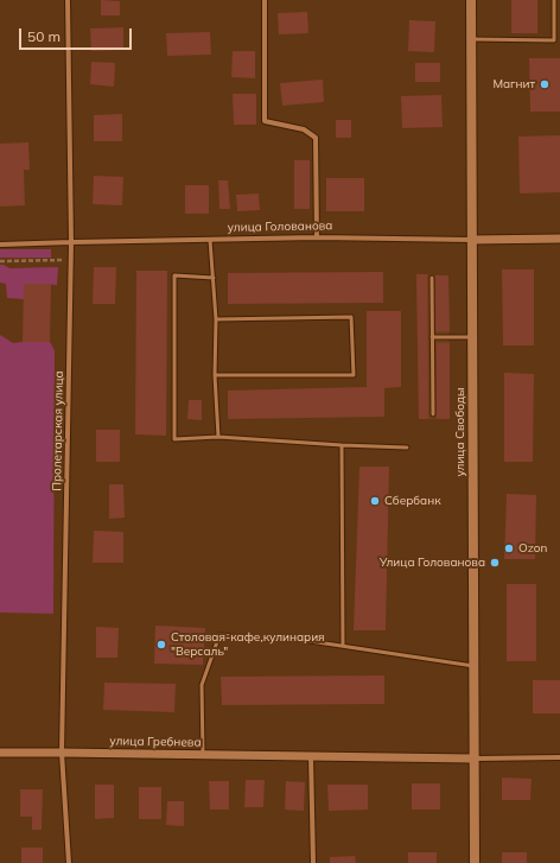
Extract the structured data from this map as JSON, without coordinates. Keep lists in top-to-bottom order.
{
  "streets": {
    "main road": ["улица Свободы"],
    "street": ["улица Голованова", "Пролетарская улица", "улица Гребнева"]
  },
  "crossings": [
    ["улица Голованова", "Пролетарская улица"],
    ["улица Голованова", "улица Свободы"],
    ["Пролетарская улица", "улица Гребнева"],
    ["улица Свободы", "улица Гребнева"]
  ],
  "places": [
    "Магнит",
    "Сбербанк",
    "Ozon",
    "Улица Голованова",
    "Столовая-кафе,кулинария \"Версаль\""
  ],
  "scale_bar": "50 m"
}
